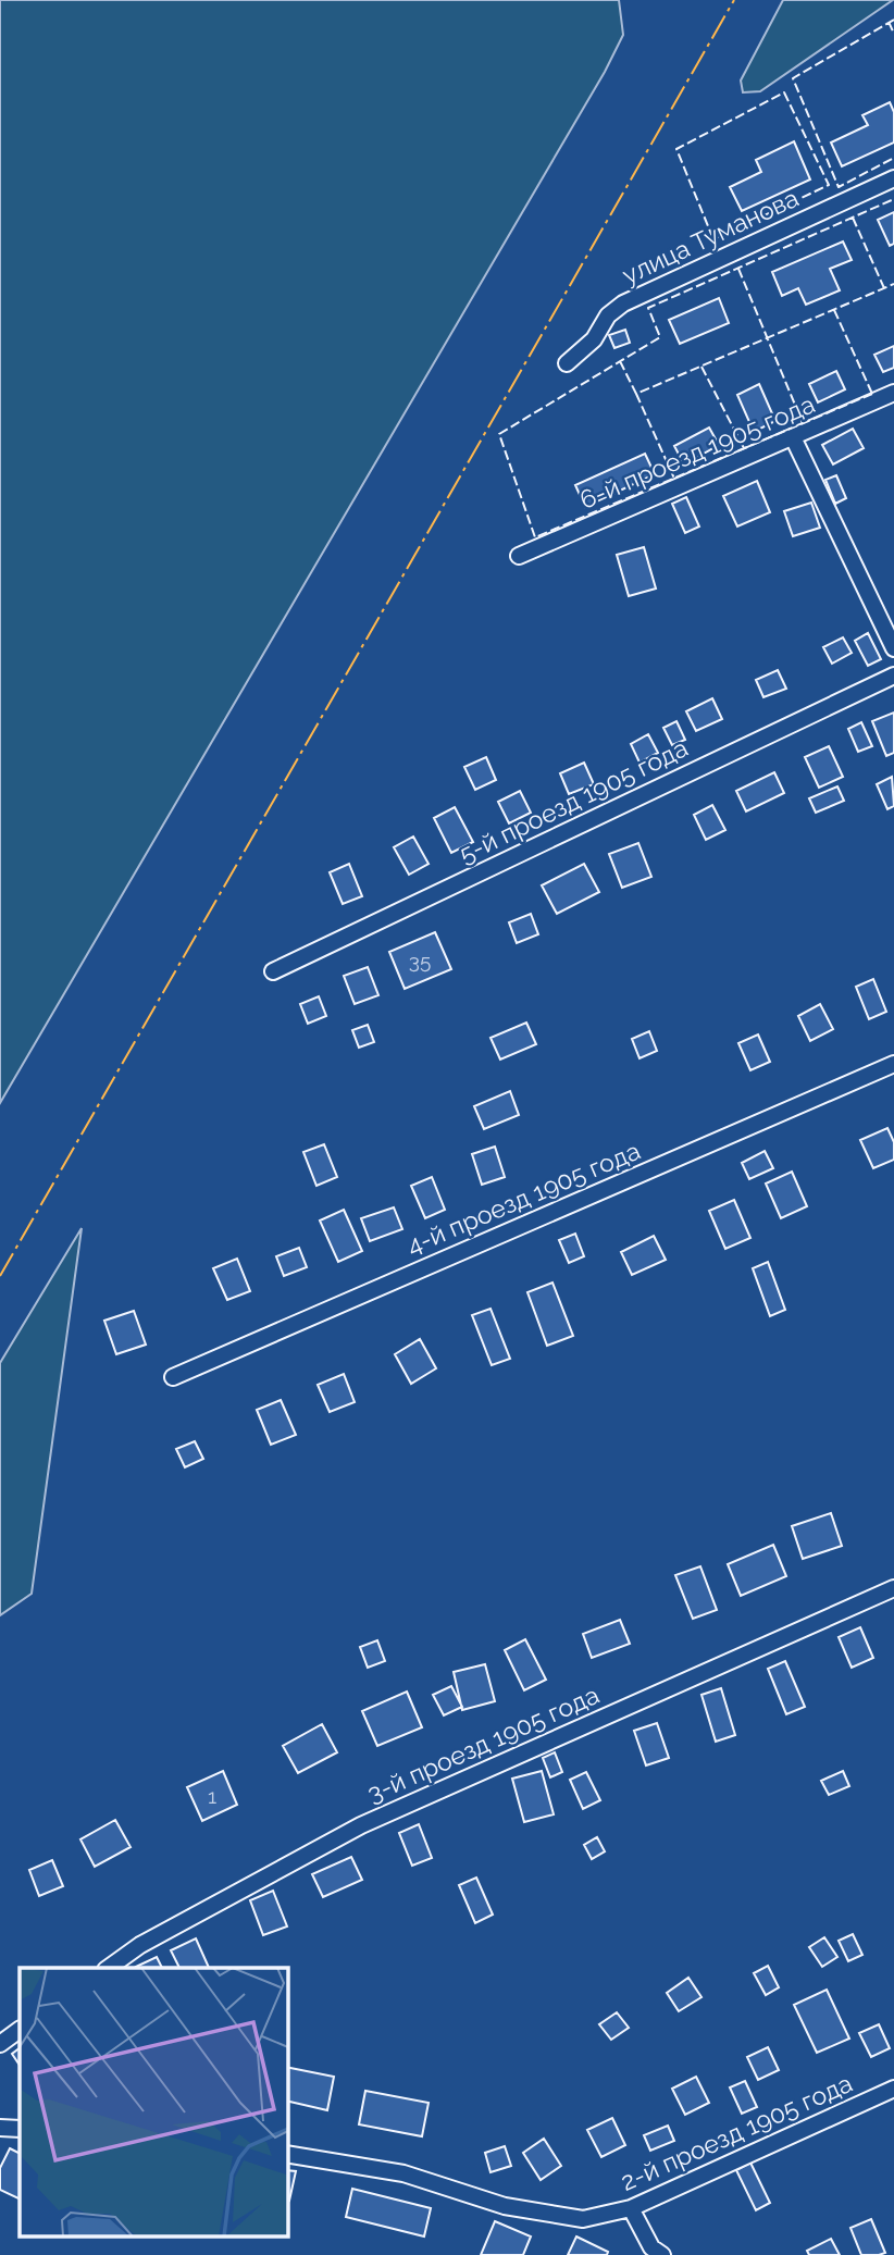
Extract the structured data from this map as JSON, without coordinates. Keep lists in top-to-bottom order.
{
  "streets": {
    "street": [
      "улица Туманова",
      "6-й проезд 1905 года",
      "5-й проезд 1905 года",
      "4-й проезд 1905 года",
      "3-й проезд 1905 года",
      "2-й проезд 1905 года"
    ]
  },
  "house_numbers": ["35", "1"]
}
